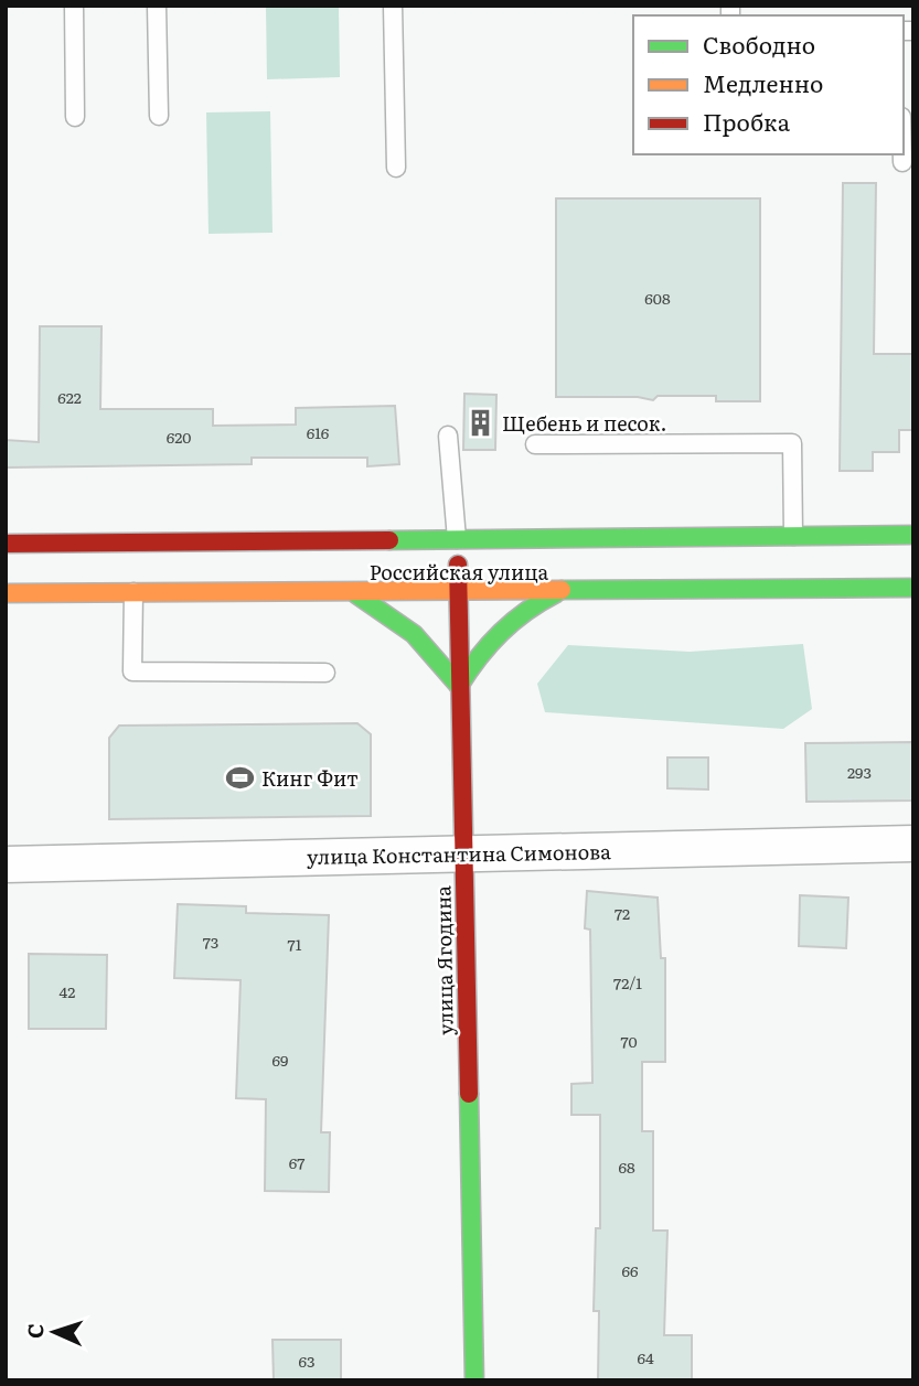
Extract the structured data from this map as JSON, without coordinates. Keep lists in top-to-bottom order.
{
  "streets": {
    "main road": ["Российская улица", "улица Ягодина"],
    "street": ["улица Константина Симонова"]
  },
  "crossings": [
    ["Российская улица", "улица Ягодина"],
    ["улица Константина Симонова", "улица Ягодина"]
  ],
  "places": {
    "building": ["Щебень и песок."],
    "sports": ["Кинг Фит"]
  },
  "house_numbers": [
    "608",
    "622",
    "616",
    "620",
    "293",
    "72",
    "73",
    "71",
    "72/1",
    "42",
    "70",
    "69",
    "67",
    "68",
    "66",
    "64",
    "63"
  ],
  "legend": ["Свободно", "Медленно", "Пробка"],
  "north": "left"
}
